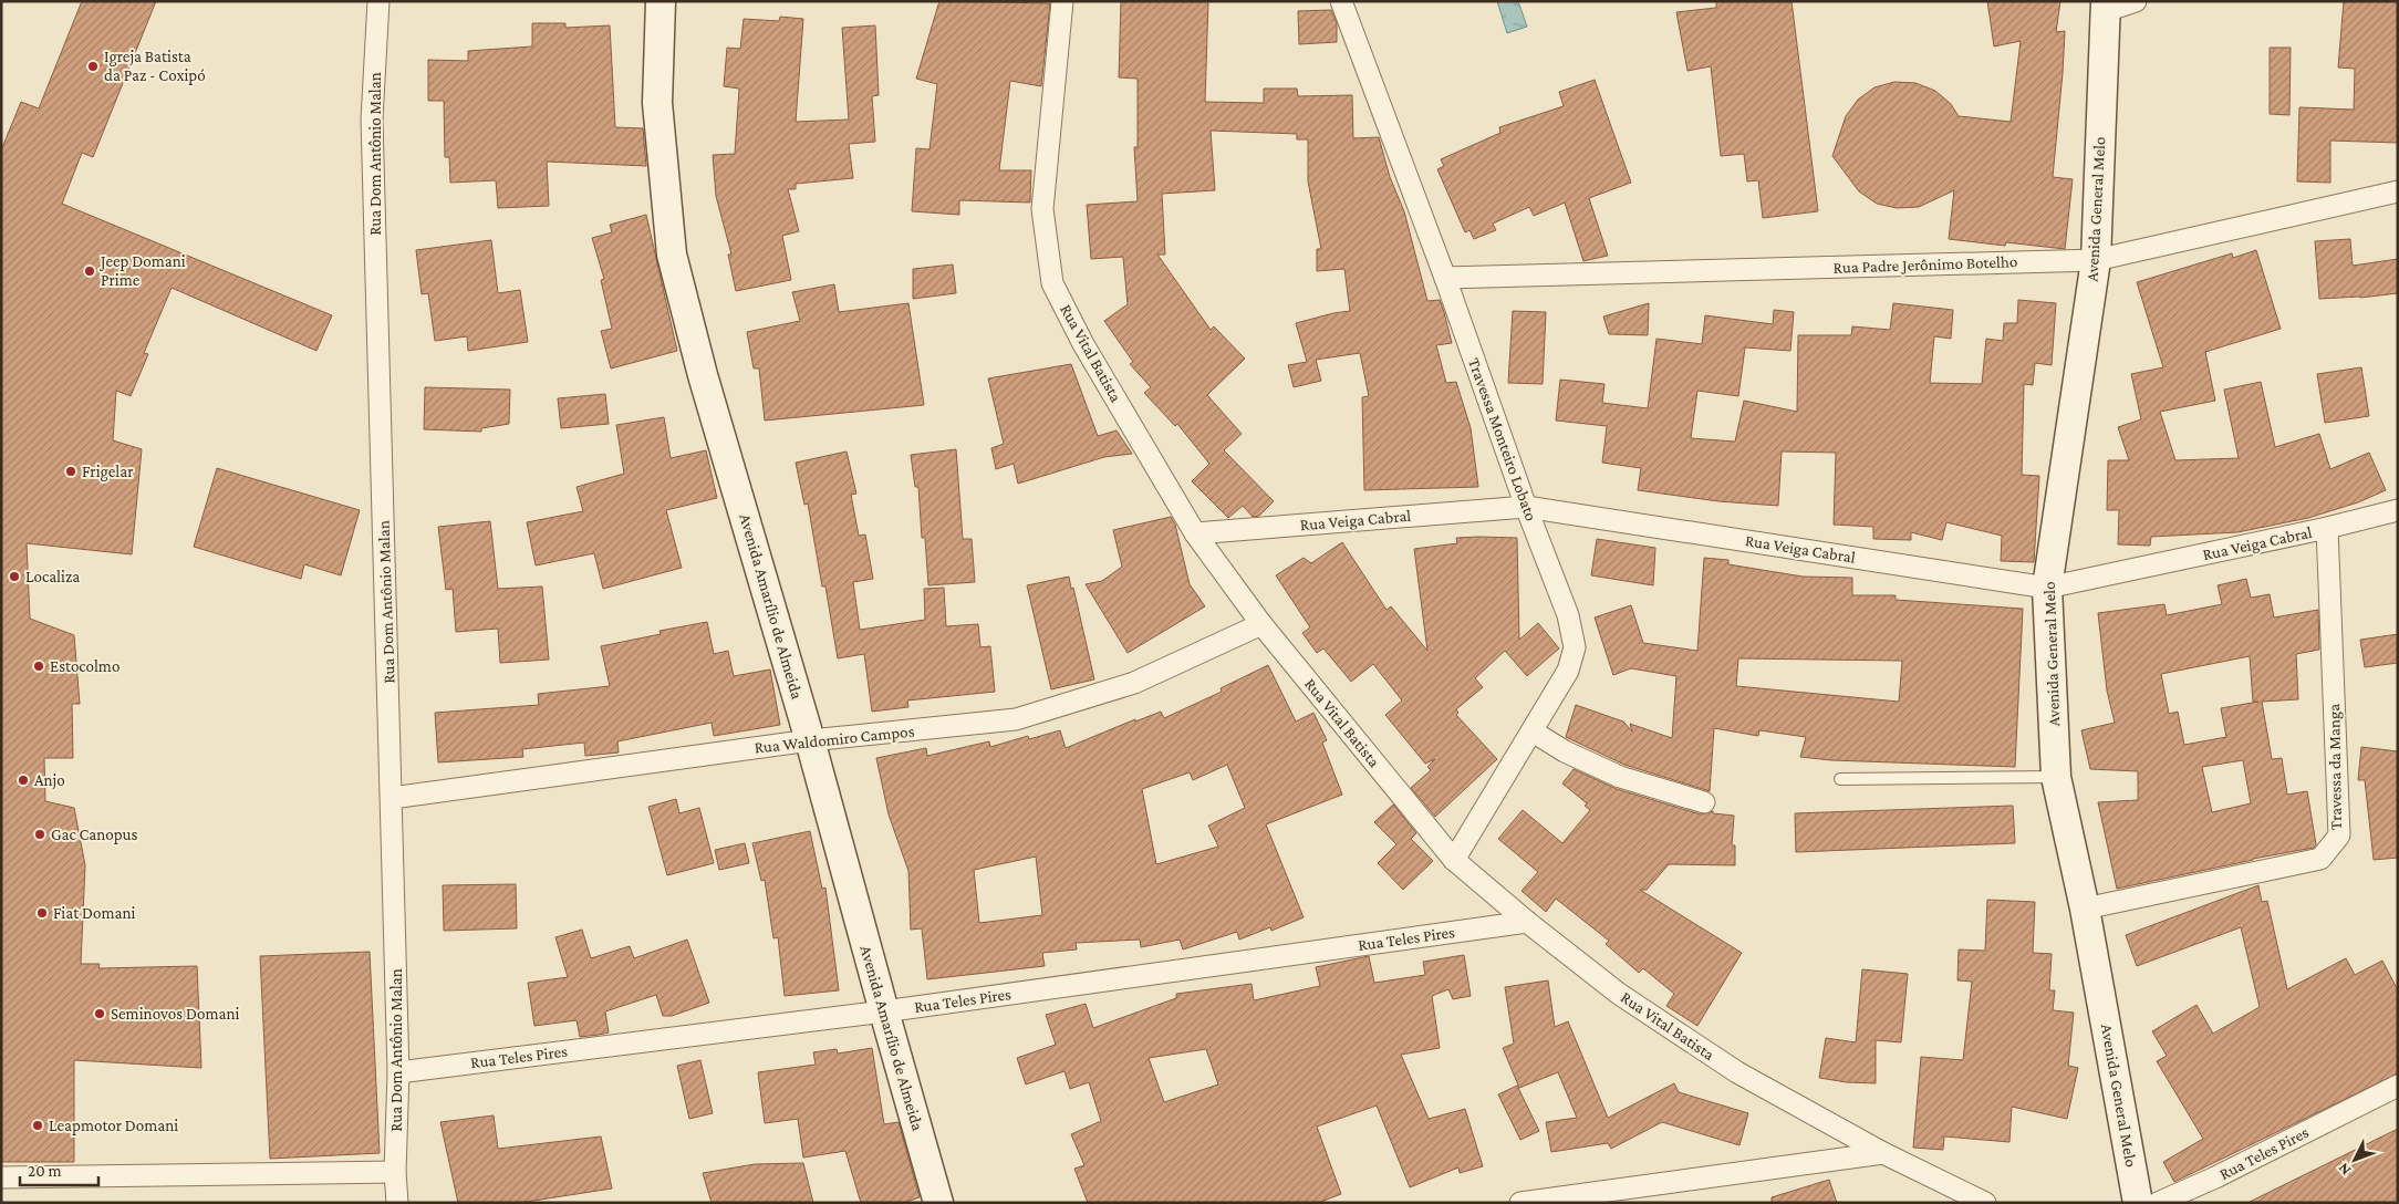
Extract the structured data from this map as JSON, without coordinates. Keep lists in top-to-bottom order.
{
  "streets": {
    "street": [
      "Rua Dom Antônio Malan",
      "Avenida General Melo",
      "Rua Padre Jerônimo Botelho",
      "Rua Vital Batista",
      "Travessa Monteiro Lobato",
      "Rua Veiga Cabral",
      "Avenida Amarílio de Almeida",
      "Rua Waldomiro Campos",
      "Travessa da Manga",
      "Rua Teles Pires"
    ]
  },
  "crossings": [
    ["Rua Dom Antônio Malan", "Rua Waldomiro Campos"],
    ["Rua Dom Antônio Malan", "Rua Teles Pires"],
    ["Avenida General Melo", "Rua Padre Jerônimo Botelho"],
    ["Avenida General Melo", "Rua Veiga Cabral"],
    ["Avenida General Melo", "Travessa da Manga"],
    ["Rua Padre Jerônimo Botelho", "Travessa Monteiro Lobato"],
    ["Rua Vital Batista", "Travessa Monteiro Lobato"],
    ["Rua Vital Batista", "Rua Veiga Cabral"],
    ["Rua Vital Batista", "Rua Waldomiro Campos"],
    ["Rua Vital Batista", "Rua Teles Pires"],
    ["Travessa Monteiro Lobato", "Rua Veiga Cabral"],
    ["Rua Veiga Cabral", "Travessa da Manga"],
    ["Avenida Amarílio de Almeida", "Rua Waldomiro Campos"],
    ["Avenida Amarílio de Almeida", "Rua Teles Pires"]
  ],
  "places": [
    "Igreja Batista da Paz - Coxipó",
    "Jeep Domani Prime",
    "Frigelar",
    "Localiza",
    "Estocolmo",
    "Anjo",
    "Gac Canopus",
    "Fiat Domani",
    "Seminovos Domani",
    "Leapmotor Domani"
  ],
  "scale_bar": "20 m",
  "north": "bottom left"
}
